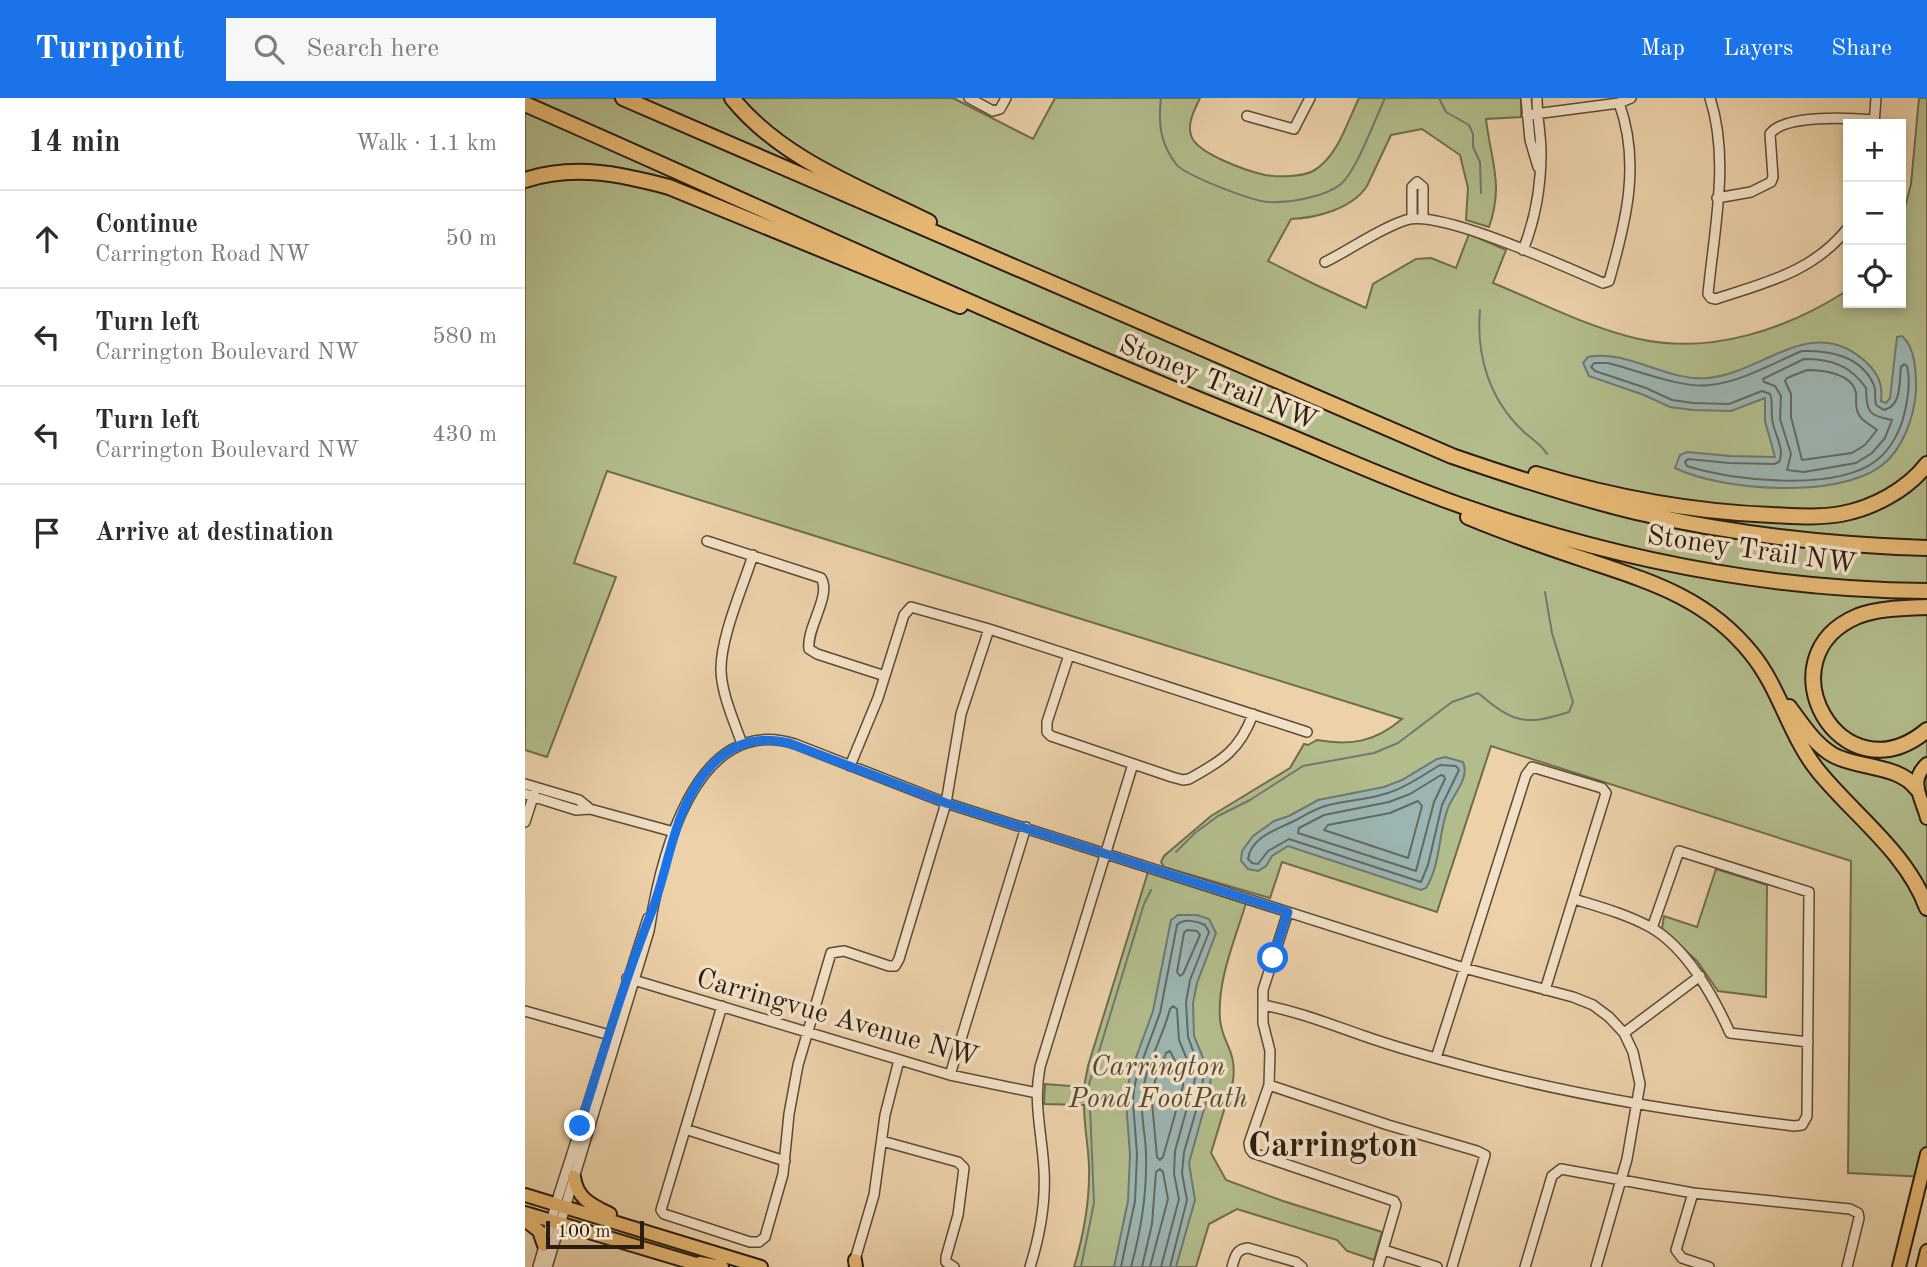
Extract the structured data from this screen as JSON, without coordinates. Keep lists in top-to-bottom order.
{
  "streets": {
    "highway": ["Stoney Trail NW"],
    "street": ["Carringvue Avenue NW"]
  },
  "districts": ["Carrington"],
  "parks": ["Carrington Pond FootPath"],
  "scale_bar": "100 m",
  "page": {
    "header": "Turnpoint",
    "search": "Search here",
    "nav": ["Map", "Layers", "Share"],
    "heading": ["14 min", "Walk · 1.1 km"],
    "map_buttons": ["+", "−"],
    "list": [
      ["Continue", "Carrington Road NW", "50 m"],
      ["Turn left", "Carrington Boulevard NW", "580 m"],
      ["Turn left", "Carrington Boulevard NW", "430 m"],
      "Arrive at destination"
    ],
    "scale": "100 m"
  }
}
